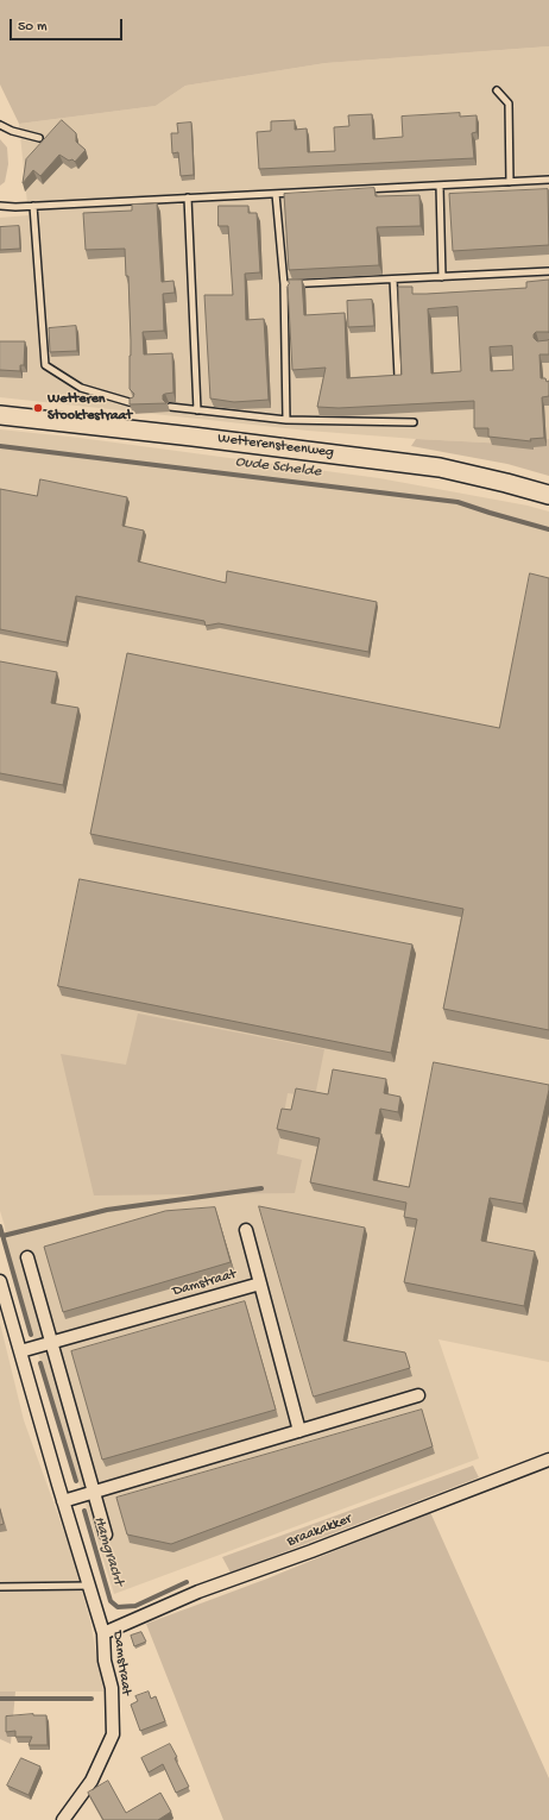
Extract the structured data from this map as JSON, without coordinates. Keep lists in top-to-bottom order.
{
  "streets": {
    "street": ["Wetterensteenweg", "Damstraat", "Braakakker"]
  },
  "crossings": [
    ["Damstraat", "Braakakker"]
  ],
  "water": ["Oude Schelde", "Hamgracht"],
  "places": ["Wetteren Stooktestraat"],
  "scale_bar": "50 m"
}
